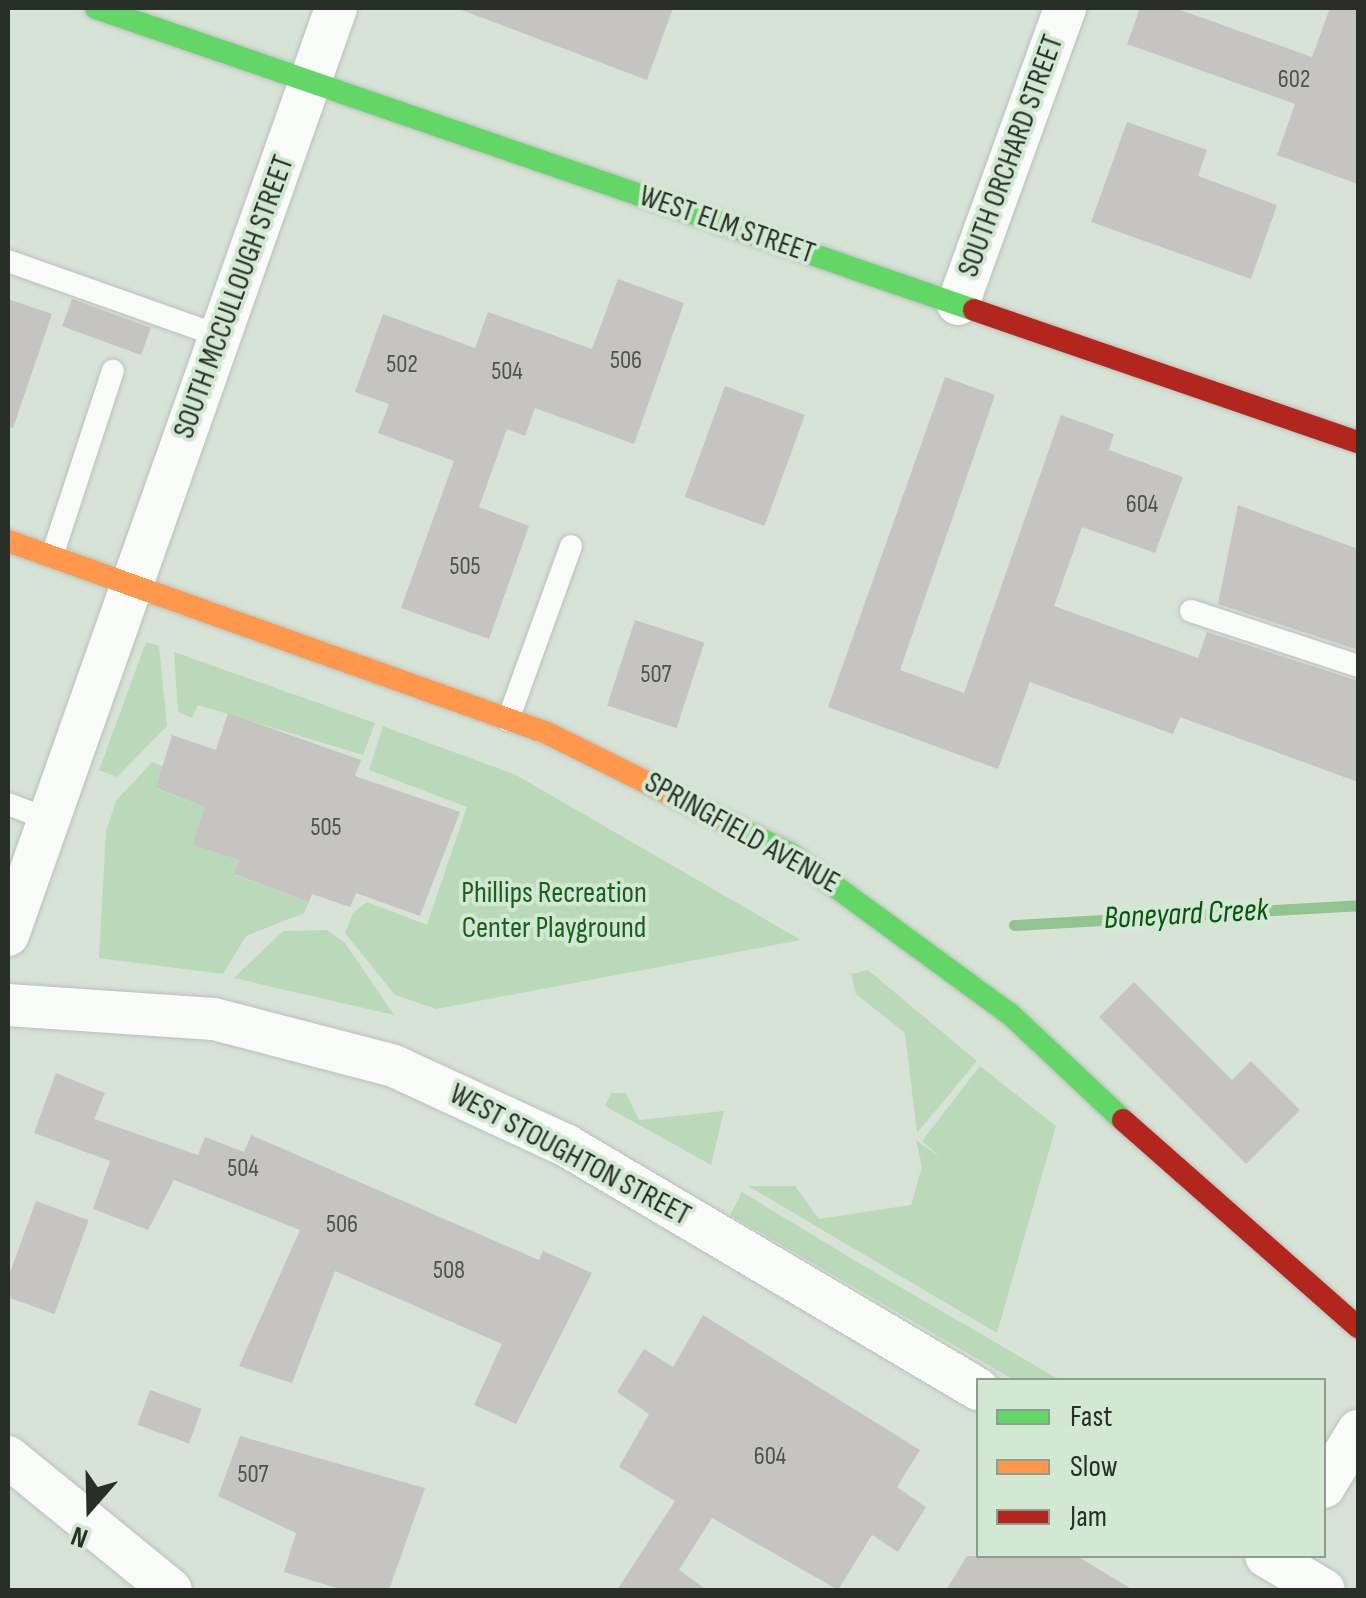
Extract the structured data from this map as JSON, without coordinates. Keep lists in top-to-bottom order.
{
  "streets": {
    "street": [
      "SOUTH ORCHARD STREET",
      "WEST ELM STREET",
      "SOUTH MCCULLOUGH STREET",
      "SPRINGFIELD AVENUE",
      "WEST STOUGHTON STREET"
    ]
  },
  "crossings": [
    ["SOUTH ORCHARD STREET", "WEST ELM STREET"],
    ["WEST ELM STREET", "SOUTH MCCULLOUGH STREET"],
    ["SOUTH MCCULLOUGH STREET", "SPRINGFIELD AVENUE"]
  ],
  "water": ["Boneyard Creek"],
  "parks": ["Phillips Recreation Center Playground"],
  "house_numbers": [
    "602",
    "506",
    "502",
    "504",
    "604",
    "505",
    "507",
    "505",
    "504",
    "506",
    "508",
    "604",
    "507"
  ],
  "legend": ["Fast", "Slow", "Jam"],
  "north": "bottom"
}
